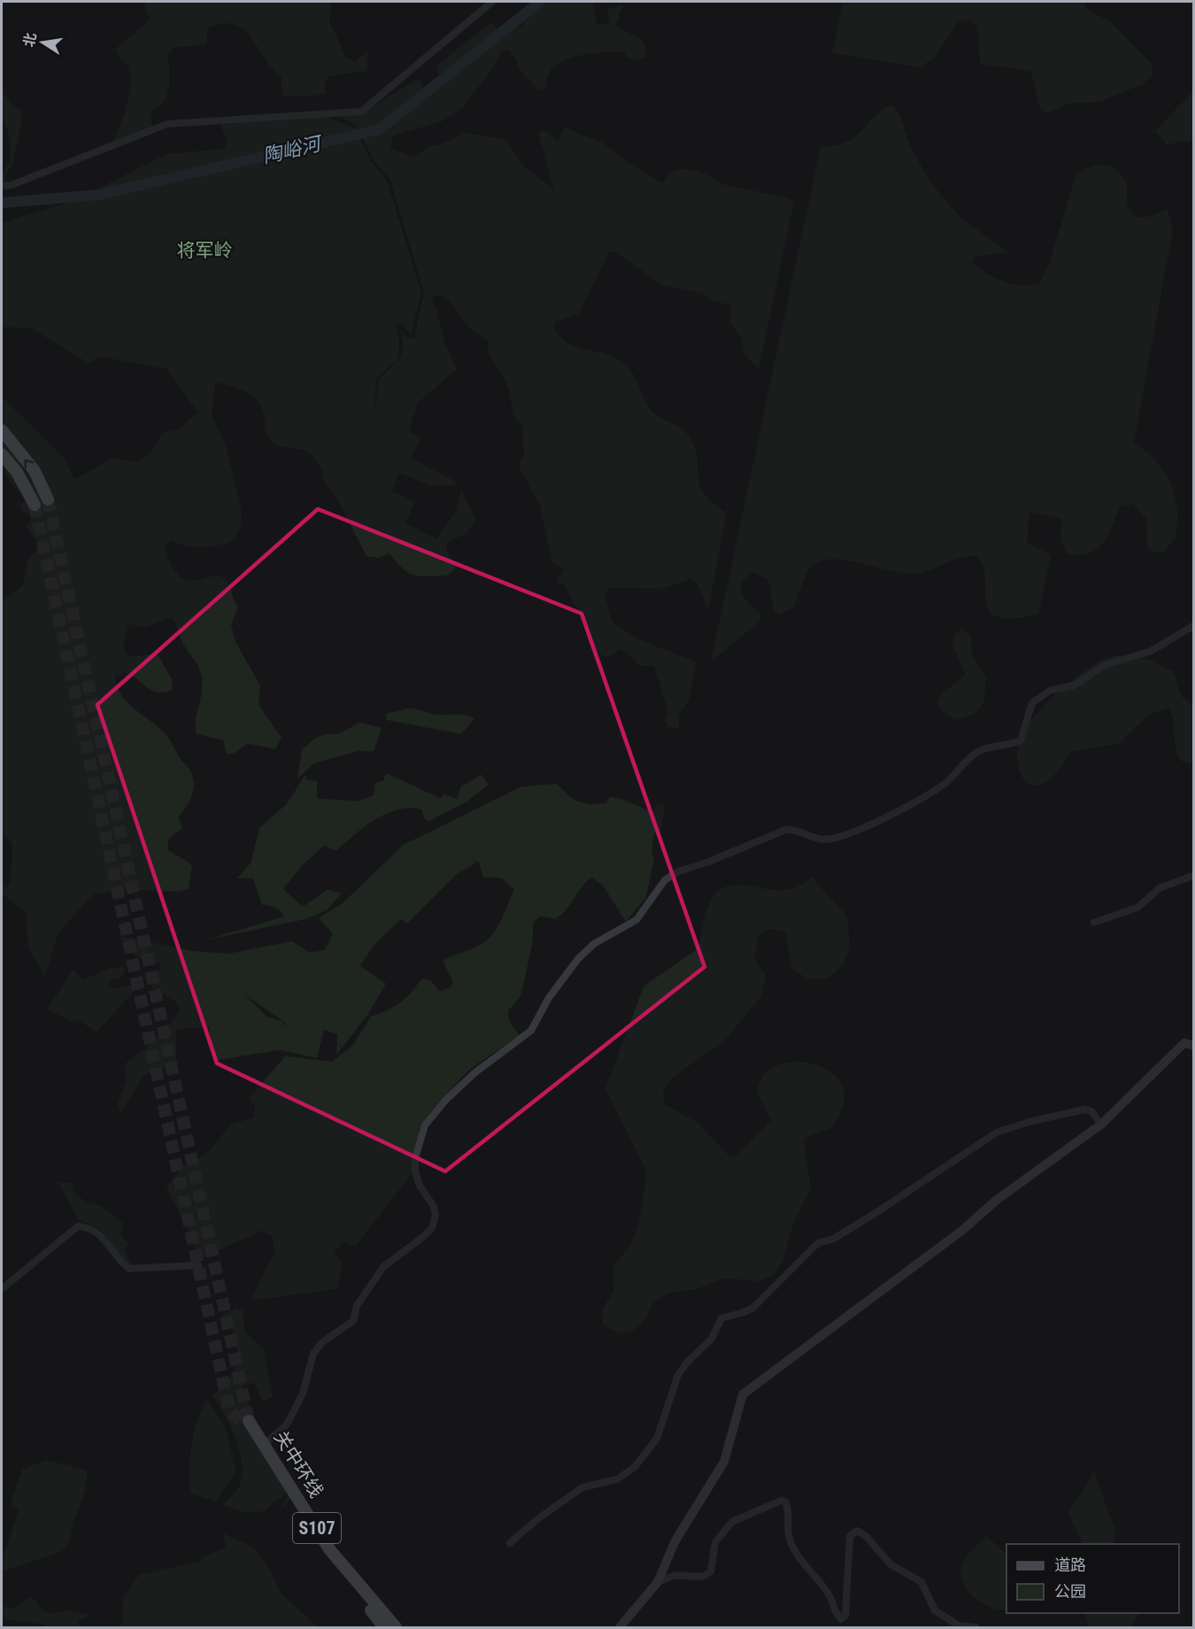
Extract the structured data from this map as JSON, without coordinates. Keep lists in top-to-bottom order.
{
  "streets": {
    "highway": ["关中环线", "S107"]
  },
  "water": ["陶峪河"],
  "parks": ["将军岭"],
  "legend": ["道路", "公园"],
  "north": "left"
}
